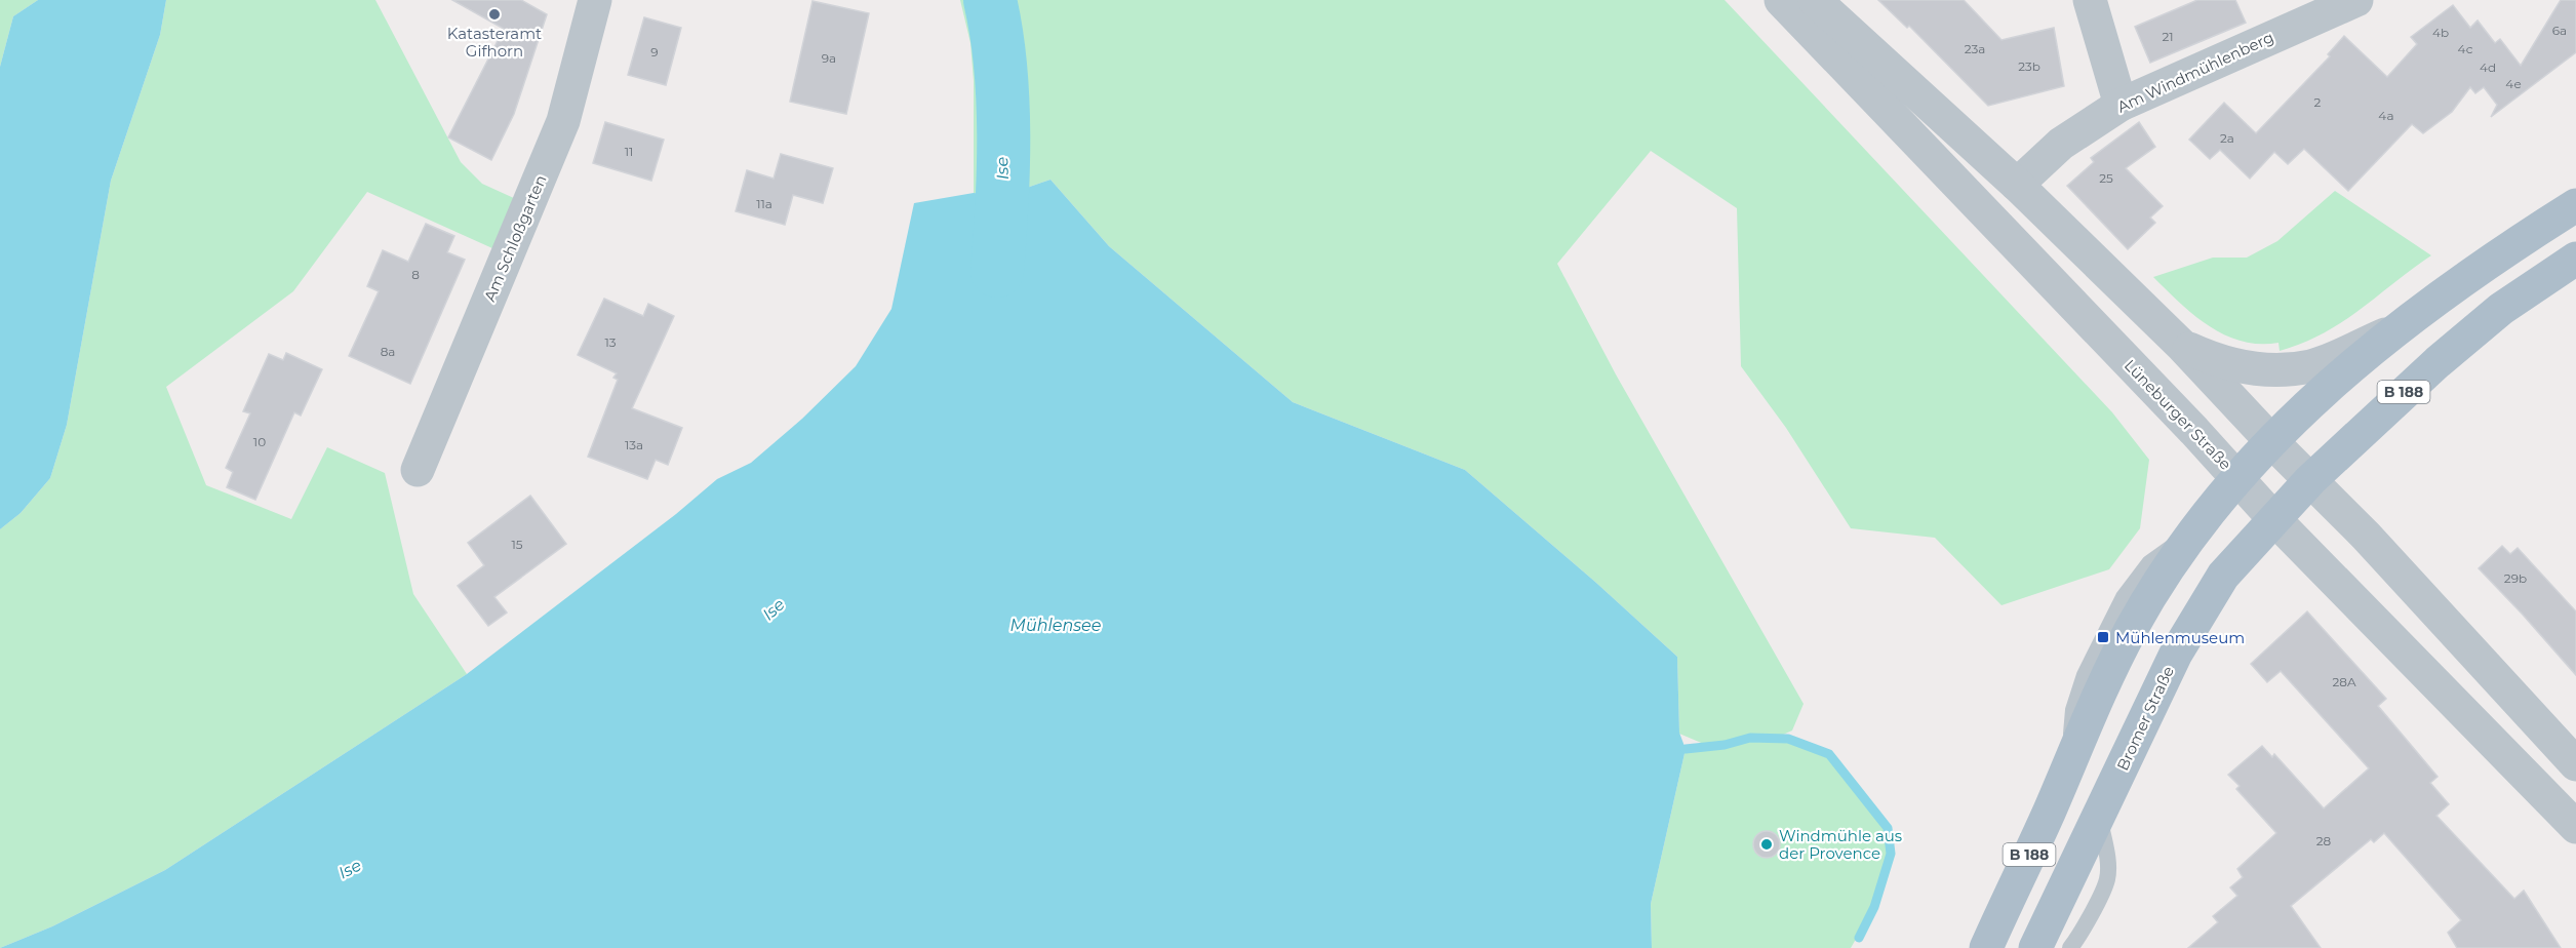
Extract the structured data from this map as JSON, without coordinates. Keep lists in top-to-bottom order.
{
  "streets": {
    "main road": ["B 188", "Bromer Straße"],
    "street": ["Am Windmühlenberg", "Am Schloßgarten", "Lüneburger Straße"]
  },
  "crossings": [
    ["B 188", "Lüneburger Straße"],
    ["B 188", "Bromer Straße"],
    ["Lüneburger Straße", "Bromer Straße"]
  ],
  "water": ["Ise", "Mühlensee"],
  "places": {
    "other": ["Katasteramt Gifhorn", "Windmühle aus der Provence"],
    "transit": ["Mühlenmuseum"]
  },
  "house_numbers": [
    "6a",
    "4b",
    "21",
    "23a",
    "4c",
    "9",
    "9a",
    "23b",
    "4d",
    "4e",
    "2",
    "4a",
    "2a",
    "11",
    "25",
    "11a",
    "8",
    "13",
    "8a",
    "10",
    "13a",
    "15",
    "29b",
    "28A",
    "28"
  ]
}
